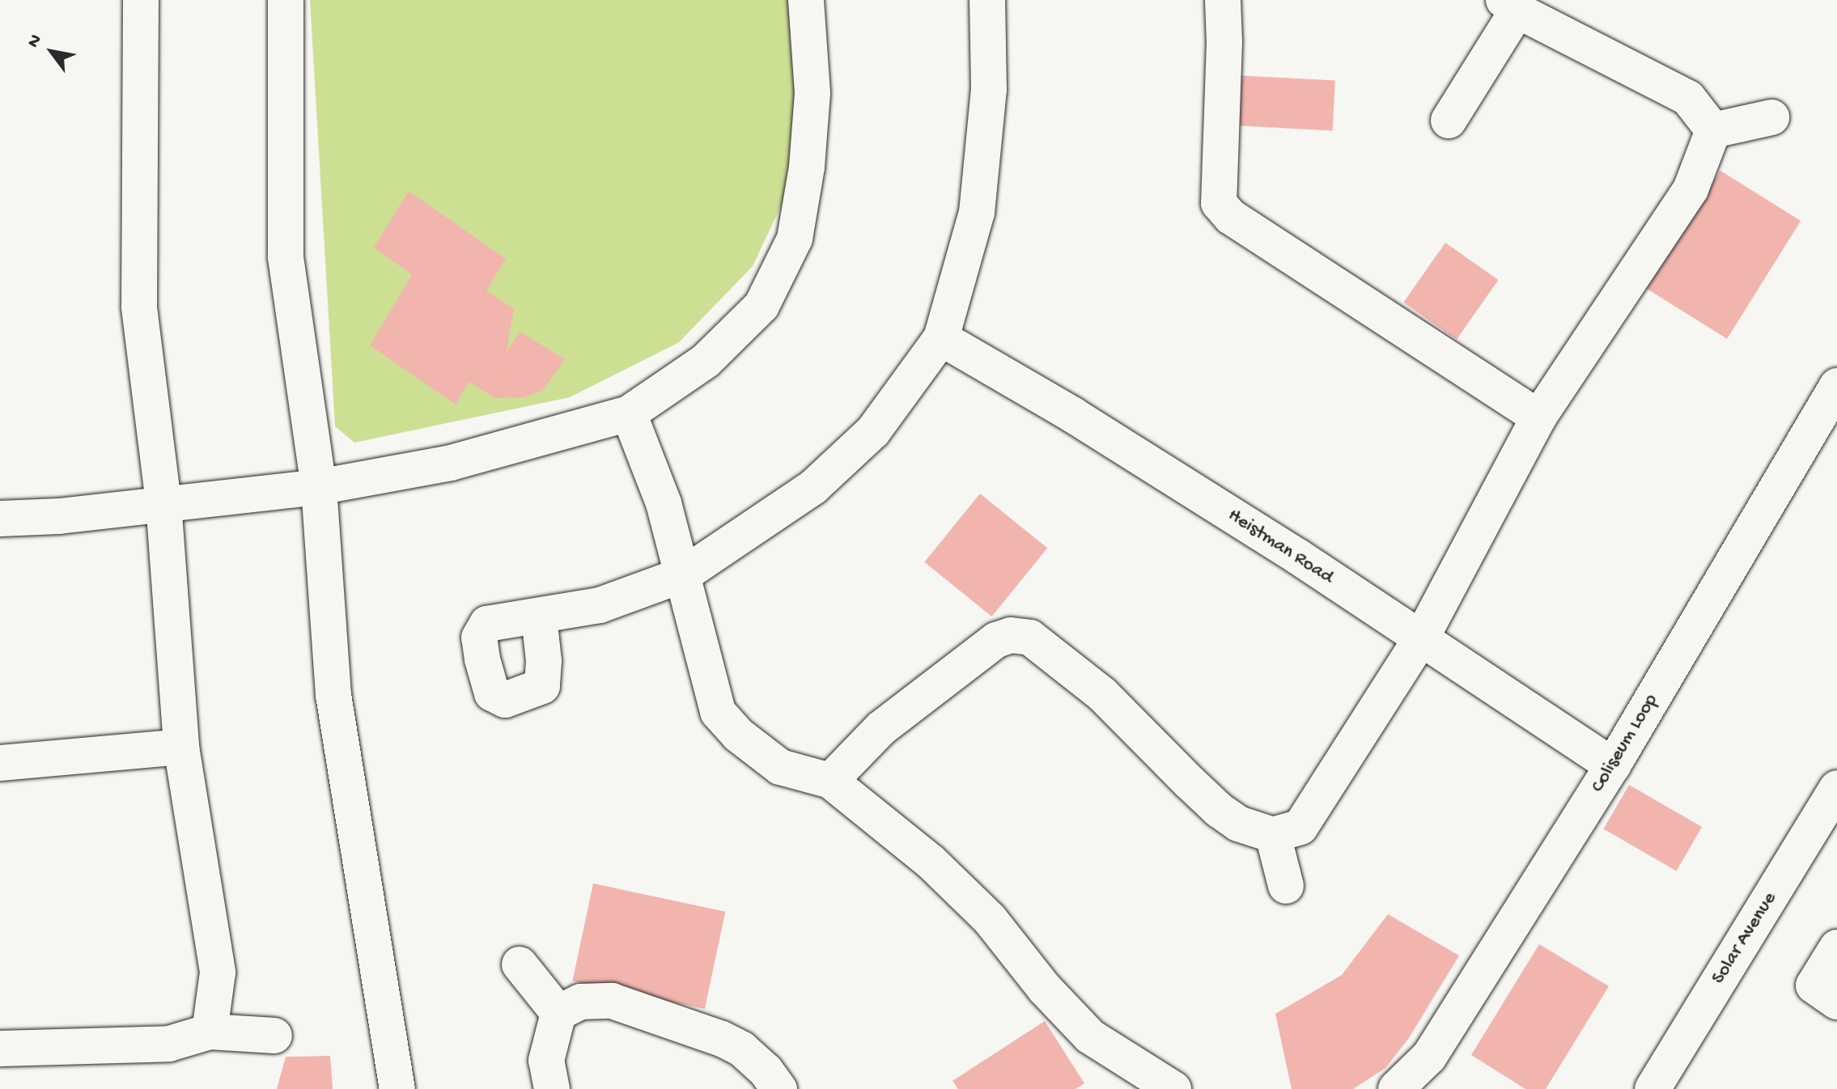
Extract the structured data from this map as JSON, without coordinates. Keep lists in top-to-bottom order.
{
  "streets": {
    "street": ["Heistman Road", "Coliseum Loop", "Solar Avenue"]
  },
  "crossings": [
    ["Heistman Road", "Coliseum Loop"]
  ],
  "north": "top left"
}
